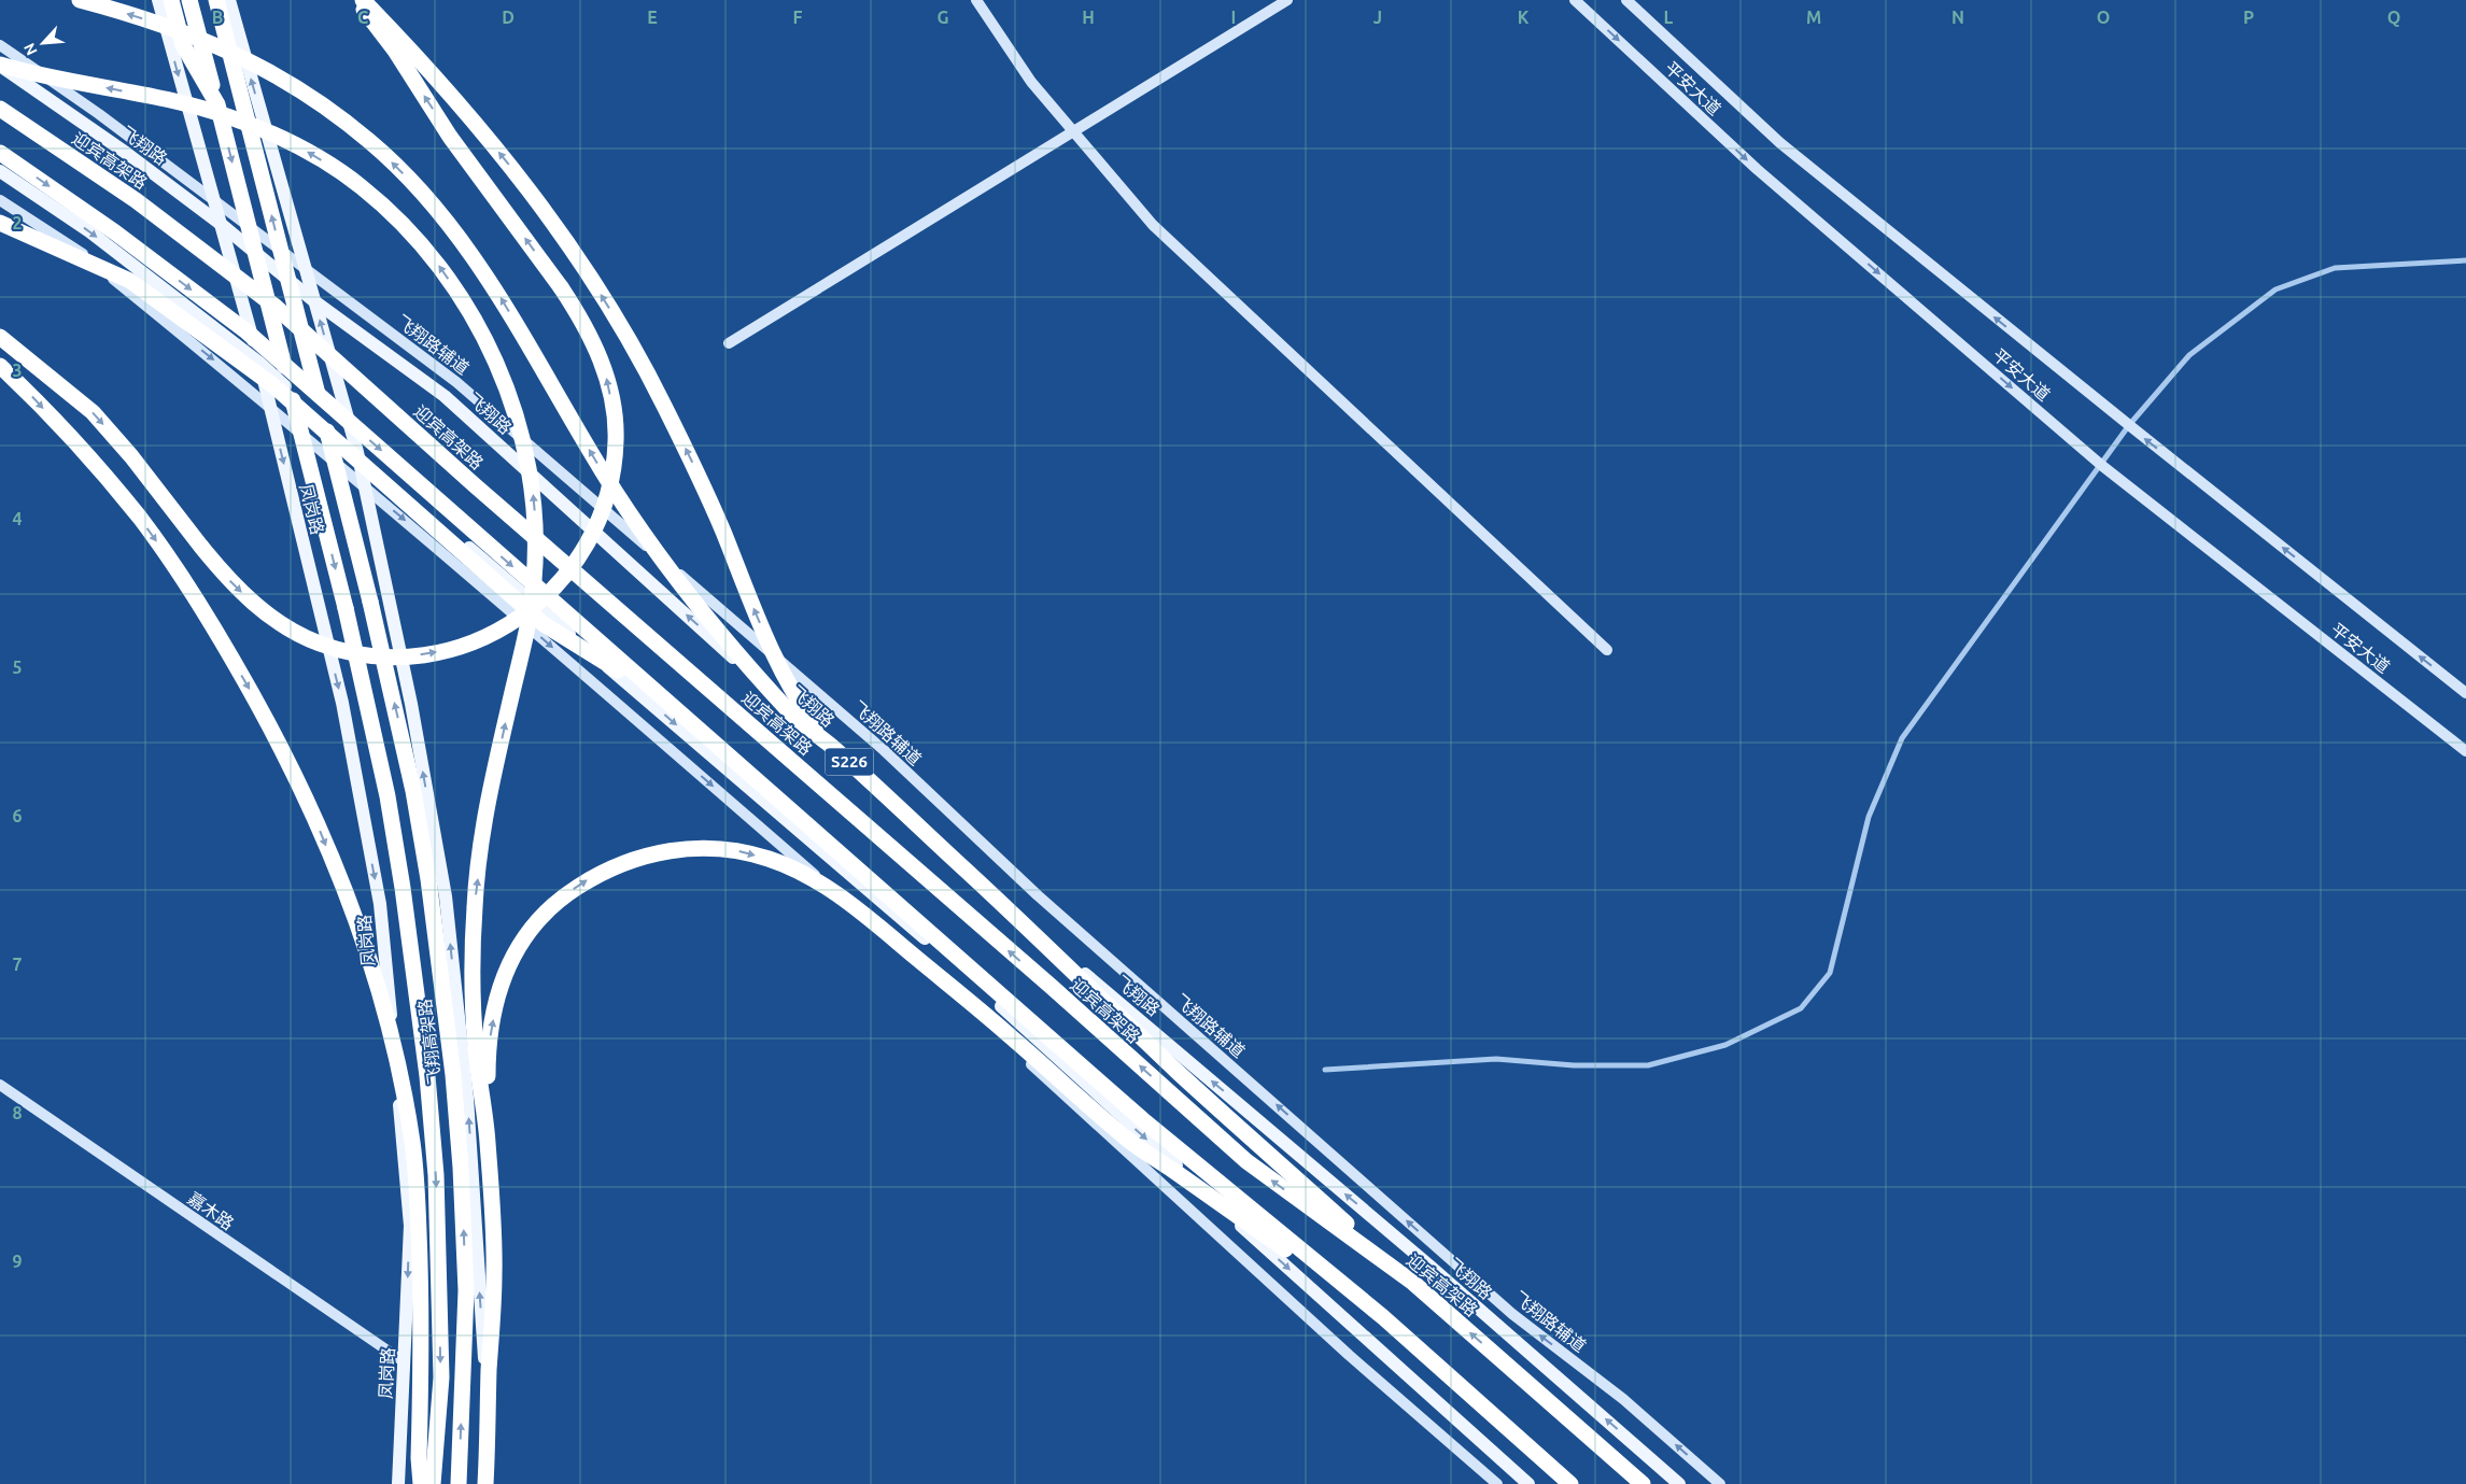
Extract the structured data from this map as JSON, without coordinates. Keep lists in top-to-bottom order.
{
  "streets": {
    "highway": ["迎宾高架路", "飞翔高架路"],
    "main road": ["飞翔路", "凤岗路", "S226"],
    "street": ["平安大道", "飞翔路辅道", "嘉木路"]
  },
  "crossings": [
    ["飞翔路", "凤岗路"],
    ["飞翔路辅道", "凤岗路"],
    ["凤岗路", "嘉木路"]
  ],
  "one_way": ["飞翔路辅道"],
  "north": "bottom left",
  "grid": {
    "columns": [
      "B",
      "C",
      "D",
      "E",
      "F",
      "G",
      "H",
      "I",
      "J",
      "K",
      "L",
      "M",
      "N",
      "O",
      "P",
      "Q"
    ],
    "rows": [
      "2",
      "3",
      "4",
      "5",
      "6",
      "7",
      "8",
      "9"
    ]
  }
}
